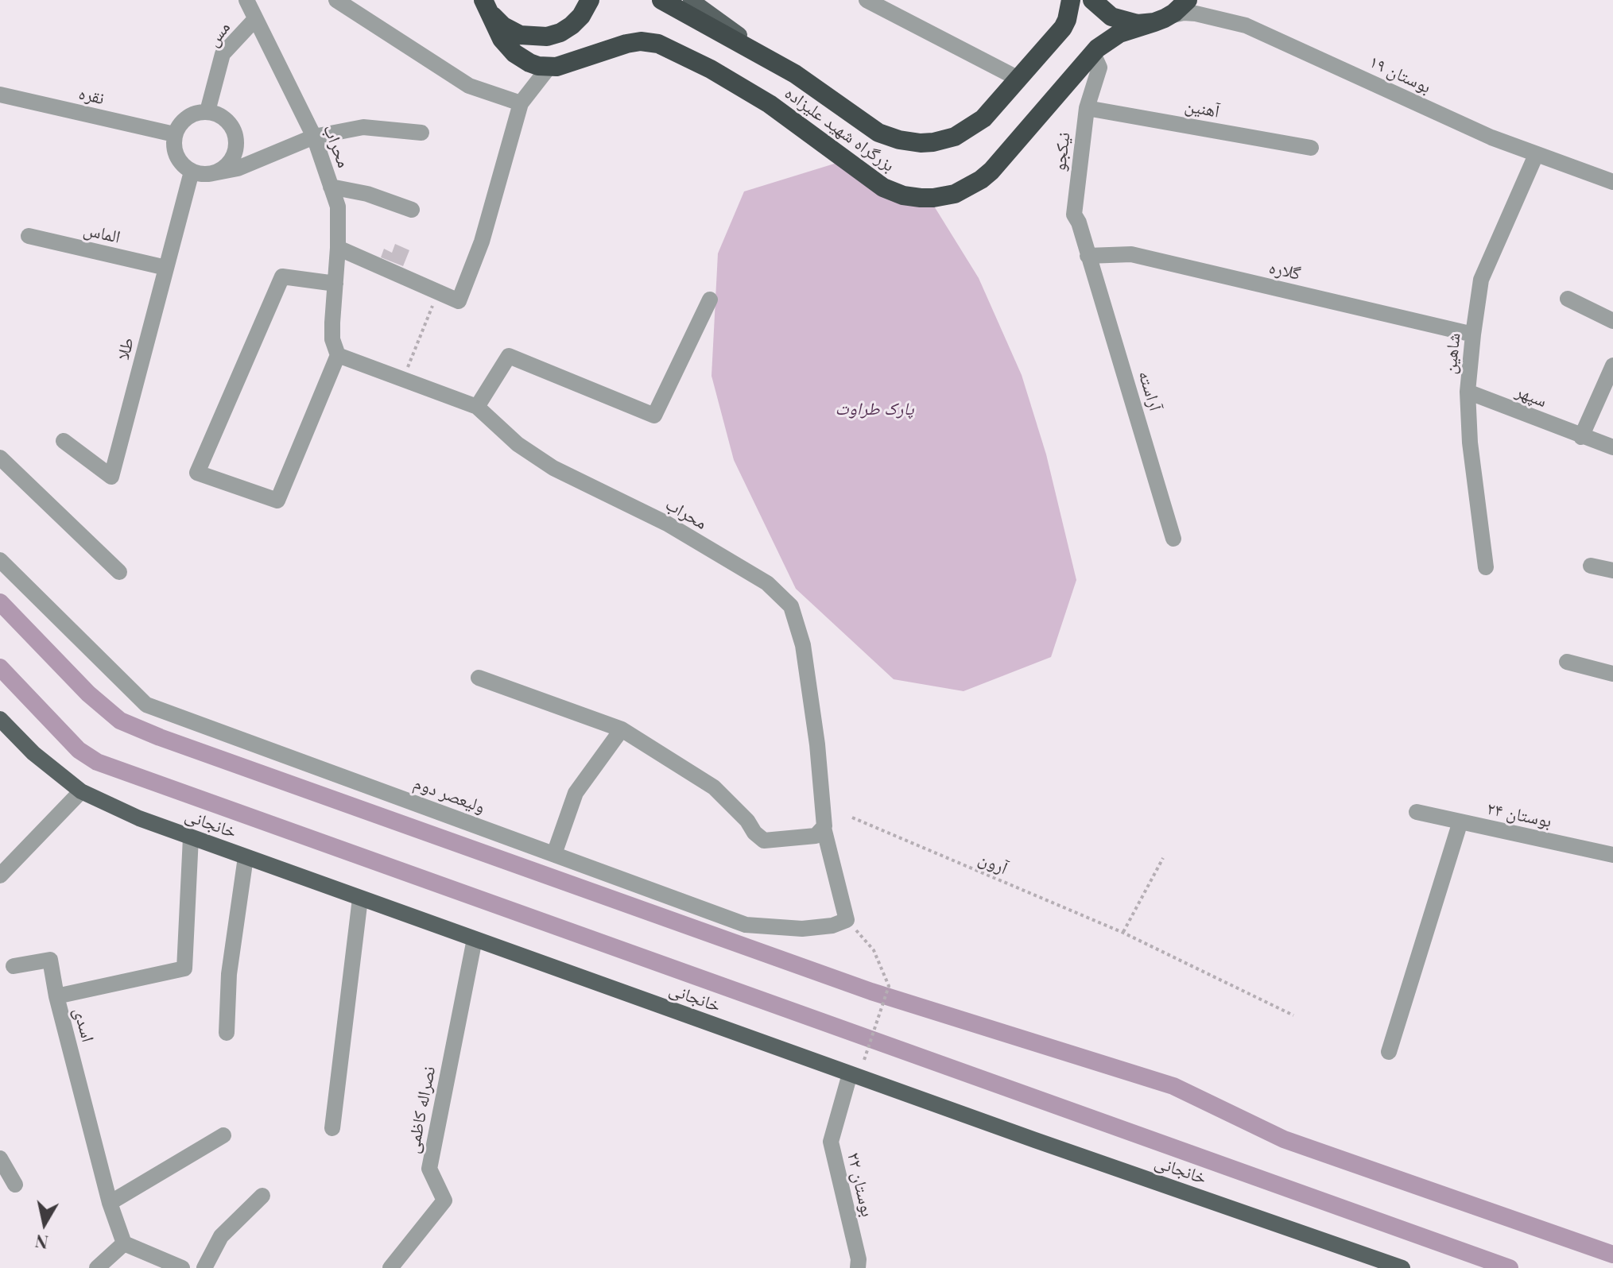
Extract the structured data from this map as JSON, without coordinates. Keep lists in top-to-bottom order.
{
  "streets": {
    "highway": ["بزرگراه شهید علیزاده"],
    "main road": ["خانجانی"],
    "street": [
      "مس",
      "بوستان ۱۹",
      "نقره",
      "آهنین",
      "محراب",
      "نیکجو",
      "الماس",
      "گلاره",
      "طلا",
      "شاهین",
      "آراسته",
      "سپهر",
      "ولیعصر دوم",
      "بوستان ۲۴",
      "اسدی",
      "نصراله کاظمی",
      "بوستان ۲۲"
    ],
    "path": ["آرون"]
  },
  "crossings": [
    ["مس", "نقره"],
    ["مس", "محراب"],
    ["مس", "طلا"],
    ["بوستان ۱۹", "بزرگراه شهید علیزاده"],
    ["بوستان ۱۹", "شاهین"],
    ["نقره", "طلا"],
    ["آهنین", "نیکجو"],
    ["بزرگراه شهید علیزاده", "نیکجو"],
    ["نیکجو", "گلاره"],
    ["نیکجو", "آراسته"],
    ["الماس", "طلا"],
    ["گلاره", "شاهین"],
    ["گلاره", "آراسته"],
    ["شاهین", "سپهر"],
    ["خانجانی", "اسدی"],
    ["خانجانی", "نصراله کاظمی"],
    ["خانجانی", "بوستان ۲۲"]
  ],
  "parks": ["پارک طراوت"],
  "north": "bottom"
}
